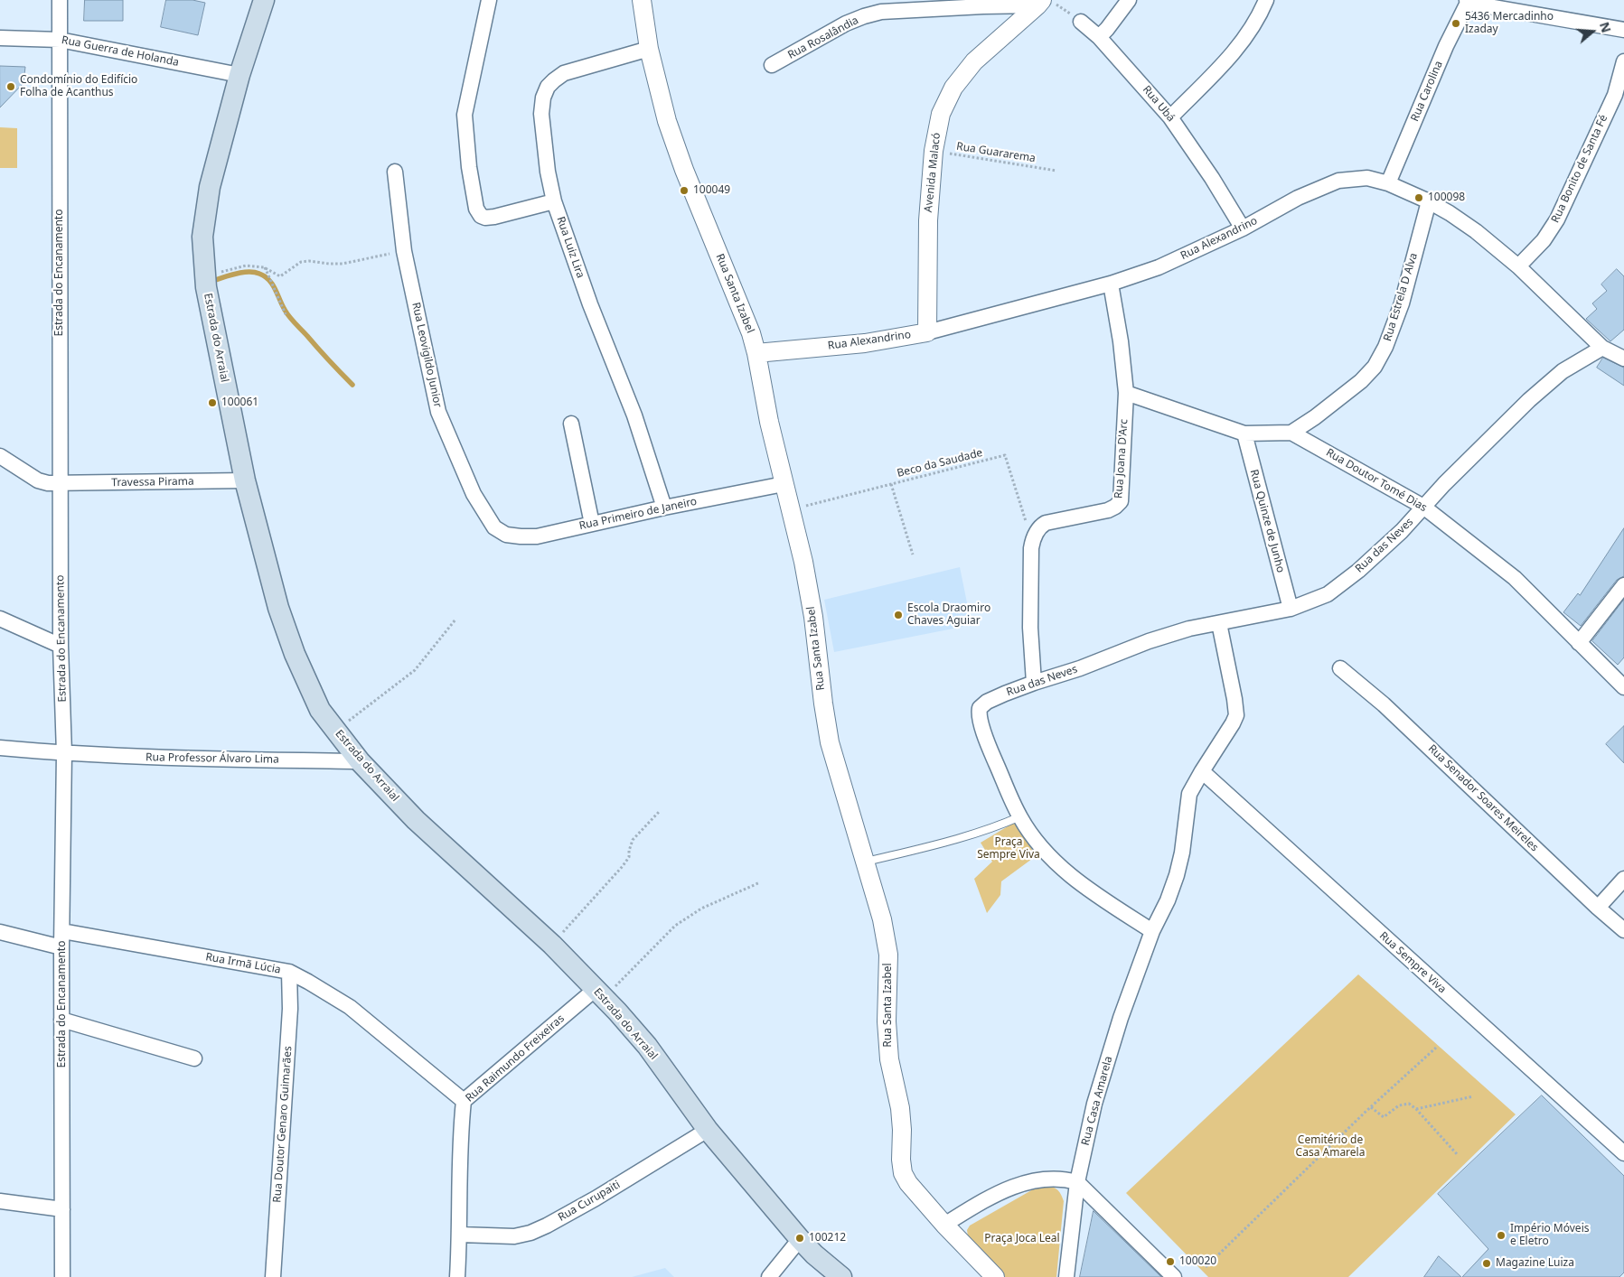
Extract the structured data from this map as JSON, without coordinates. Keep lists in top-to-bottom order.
{
  "streets": {
    "main road": ["Estrada do Arraial"],
    "street": [
      "Rua Rosalândia",
      "Rua Guerra de Holanda",
      "Rua Carolina",
      "Rua Ubá",
      "Rua Bonito de Santa Fé",
      "Avenida Malacó",
      "Rua Alexandrino",
      "Rua Luiz Lira",
      "Estrada do Encanamento",
      "Rua Santa Izabel",
      "Rua Estrela D Alva",
      "Rua Leovigildo Junior",
      "Rua Joana D'Arc",
      "Rua Doutor Tomé Dias",
      "Travessa Pirama",
      "Rua Primeiro de Janeiro",
      "Rua Quinze de Junho",
      "Rua das Neves",
      "Rua Professor Álvaro Lima",
      "Rua Senador Soares Meireles",
      "Rua Sempre Viva",
      "Rua Irmã Lúcia",
      "Rua Raimundo Freixeiras",
      "Rua Casa Amarela",
      "Rua Doutor Genaro Guimarães",
      "Rua Curupaiti"
    ],
    "path": ["Rua Guararema", "Beco da Saudade"]
  },
  "crossings": [
    ["Rua Rosalândia", "Avenida Malacó"],
    ["Rua Guerra de Holanda", "Estrada do Encanamento"],
    ["Rua Guerra de Holanda", "Estrada do Arraial"],
    ["Rua Carolina", "Rua Alexandrino"],
    ["Rua Ubá", "Rua Alexandrino"],
    ["Rua Guararema", "Avenida Malacó"],
    ["Rua Bonito de Santa Fé", "Rua Alexandrino"],
    ["Avenida Malacó", "Rua Alexandrino"],
    ["Rua Alexandrino", "Rua Santa Izabel"],
    ["Rua Alexandrino", "Rua Estrela D Alva"],
    ["Rua Alexandrino", "Rua Joana D'Arc"],
    ["Rua Alexandrino", "Rua das Neves"],
    ["Rua Luiz Lira", "Rua Santa Izabel"],
    ["Rua Luiz Lira", "Rua Primeiro de Janeiro"],
    ["Estrada do Encanamento", "Travessa Pirama"],
    ["Estrada do Encanamento", "Rua Professor Álvaro Lima"],
    ["Estrada do Encanamento", "Rua Irmã Lúcia"],
    ["Rua Santa Izabel", "Beco da Saudade"],
    ["Rua Santa Izabel", "Rua Primeiro de Janeiro"],
    ["Rua Estrela D Alva", "Rua Doutor Tomé Dias"],
    ["Estrada do Arraial", "Travessa Pirama"],
    ["Estrada do Arraial", "Rua Professor Álvaro Lima"],
    ["Estrada do Arraial", "Rua Raimundo Freixeiras"],
    ["Estrada do Arraial", "Rua Curupaiti"],
    ["Rua Leovigildo Junior", "Rua Primeiro de Janeiro"],
    ["Rua Joana D'Arc", "Beco da Saudade"],
    ["Rua Doutor Tomé Dias", "Rua das Neves"],
    ["Rua Quinze de Junho", "Rua das Neves"],
    ["Rua Sempre Viva", "Rua Casa Amarela"],
    ["Rua Irmã Lúcia", "Rua Raimundo Freixeiras"],
    ["Rua Irmã Lúcia", "Rua Doutor Genaro Guimarães"],
    ["Rua Raimundo Freixeiras", "Rua Curupaiti"]
  ],
  "parks": ["Praça Sempre Viva", "Cemitério de Casa Amarela", "Praça Joca Leal"],
  "places": [
    "5436 Mercadinho Izaday",
    "Condomínio do Edifício Folha de Acanthus",
    "100049",
    "100098",
    "100061",
    "Escola Draomiro Chaves Aguiar",
    "Império Móveis e Eletro",
    "100212",
    "100020",
    "Magazine Luiza"
  ],
  "north": "right"
}
